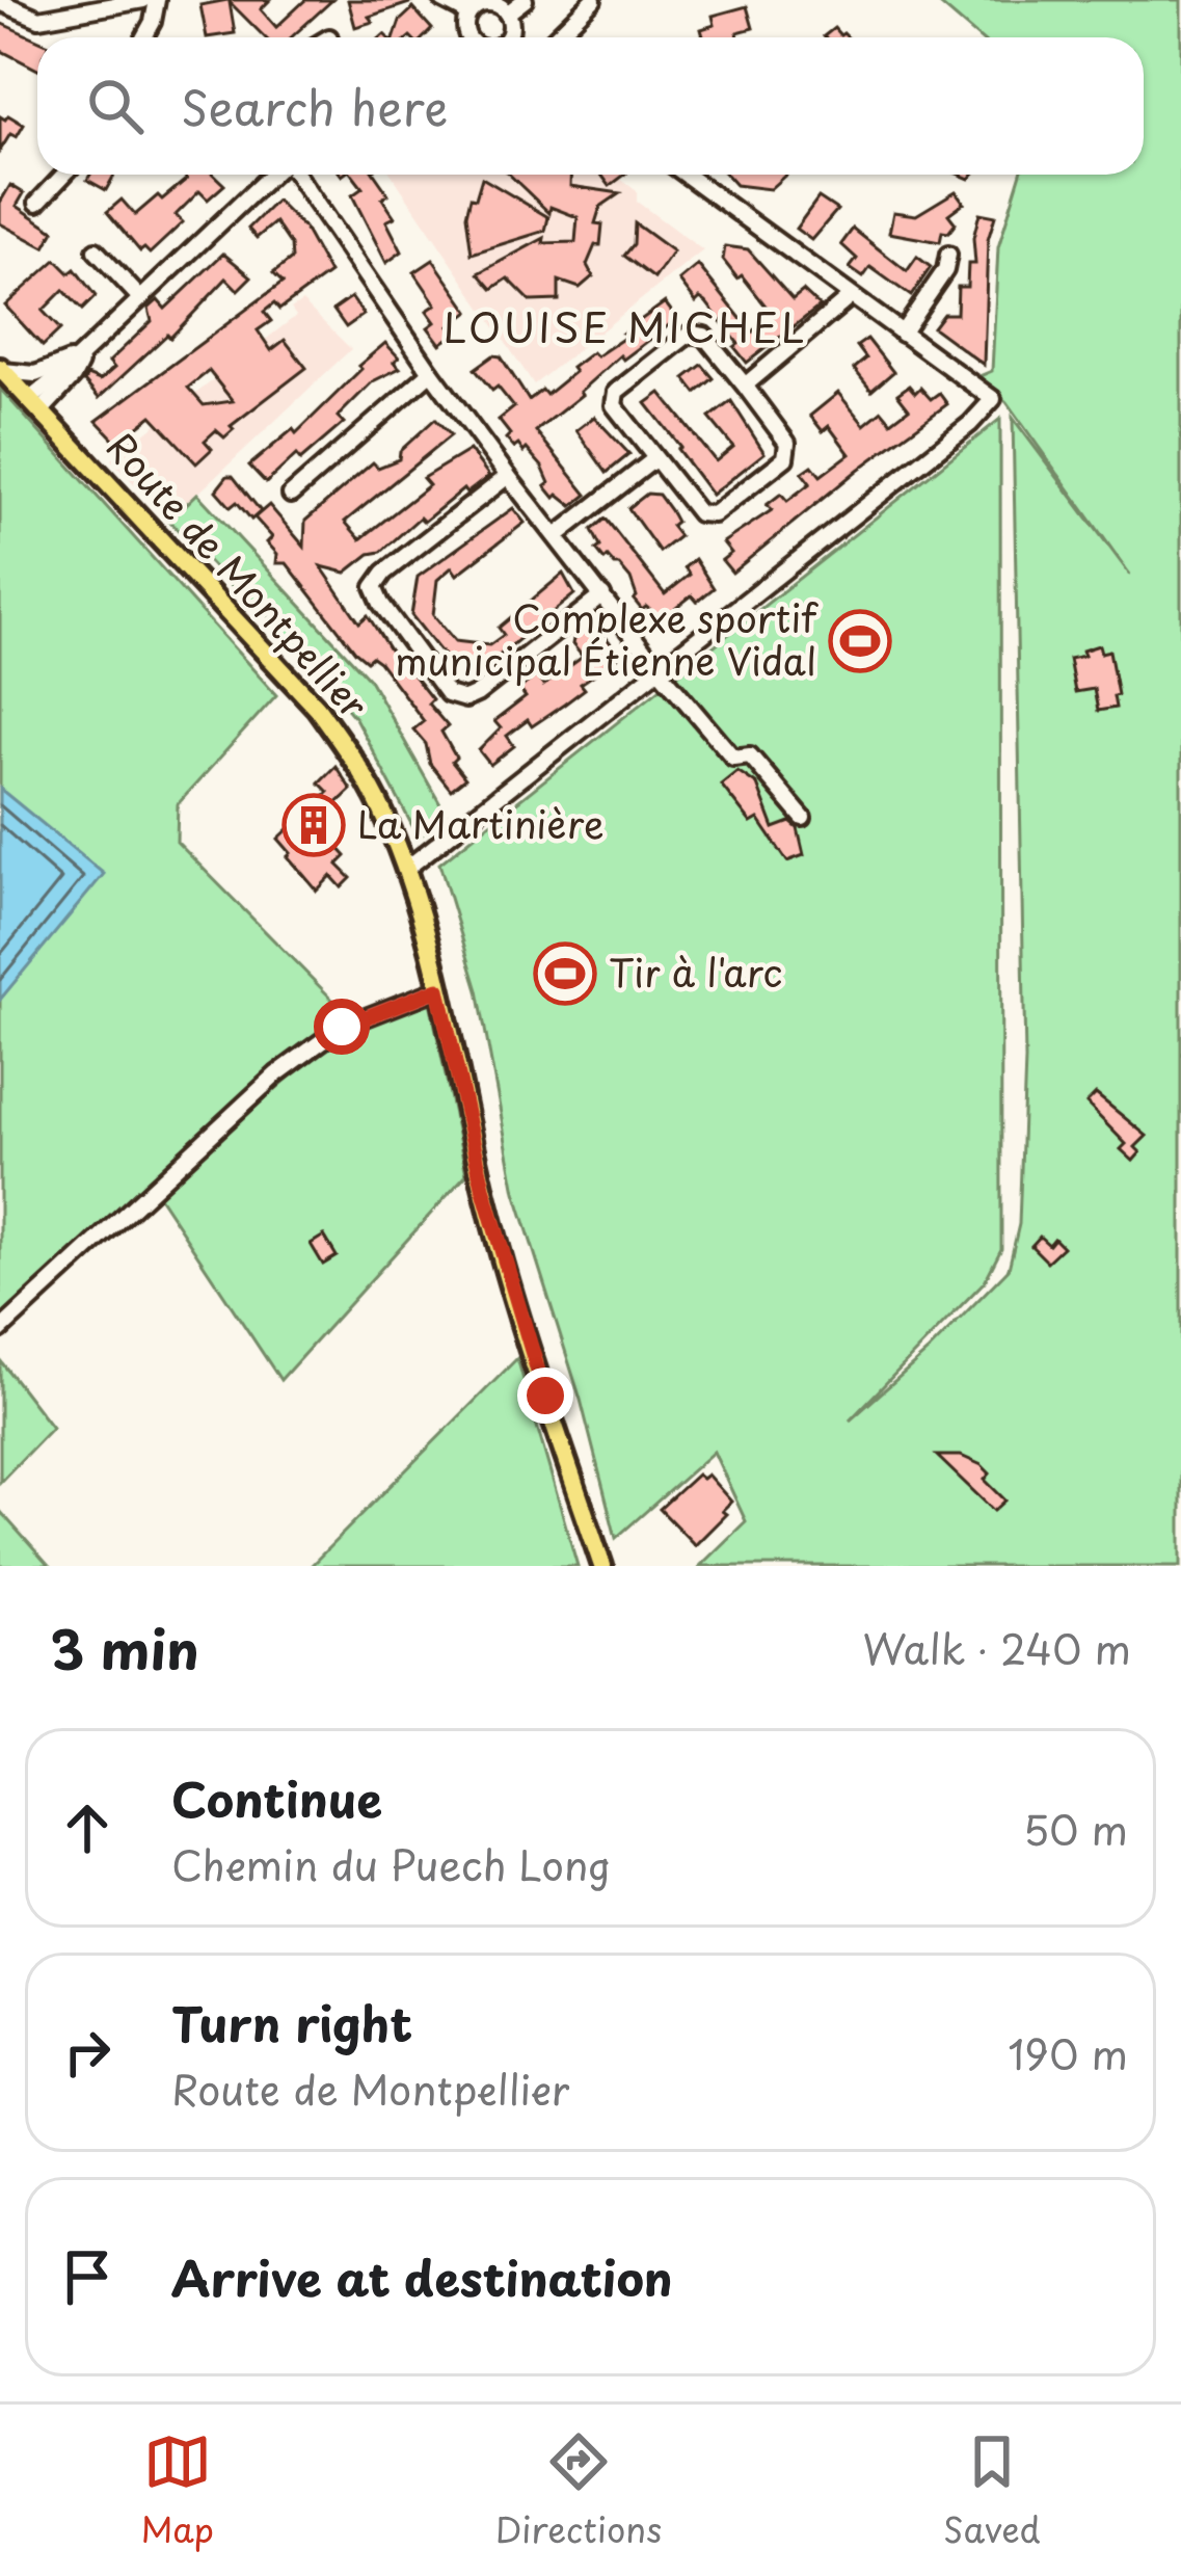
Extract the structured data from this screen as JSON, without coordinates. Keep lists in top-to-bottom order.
{
  "streets": {
    "main road": ["Route de Montpellier"]
  },
  "districts": ["LOUISE MICHEL"],
  "places": {
    "sports": ["Complexe sportif municipal Étienne Vidal", "Tir à l'arc"],
    "building": ["La Martinière"]
  },
  "page": {
    "search": "Search here",
    "heading": ["3 min", "Walk · 240 m"],
    "list": [
      ["Continue", "Chemin du Puech Long", "50 m"],
      ["Turn right", "Route de Montpellier", "190 m"],
      "Arrive at destination"
    ],
    "nav": ["Map", "Directions", "Saved"]
  }
}
